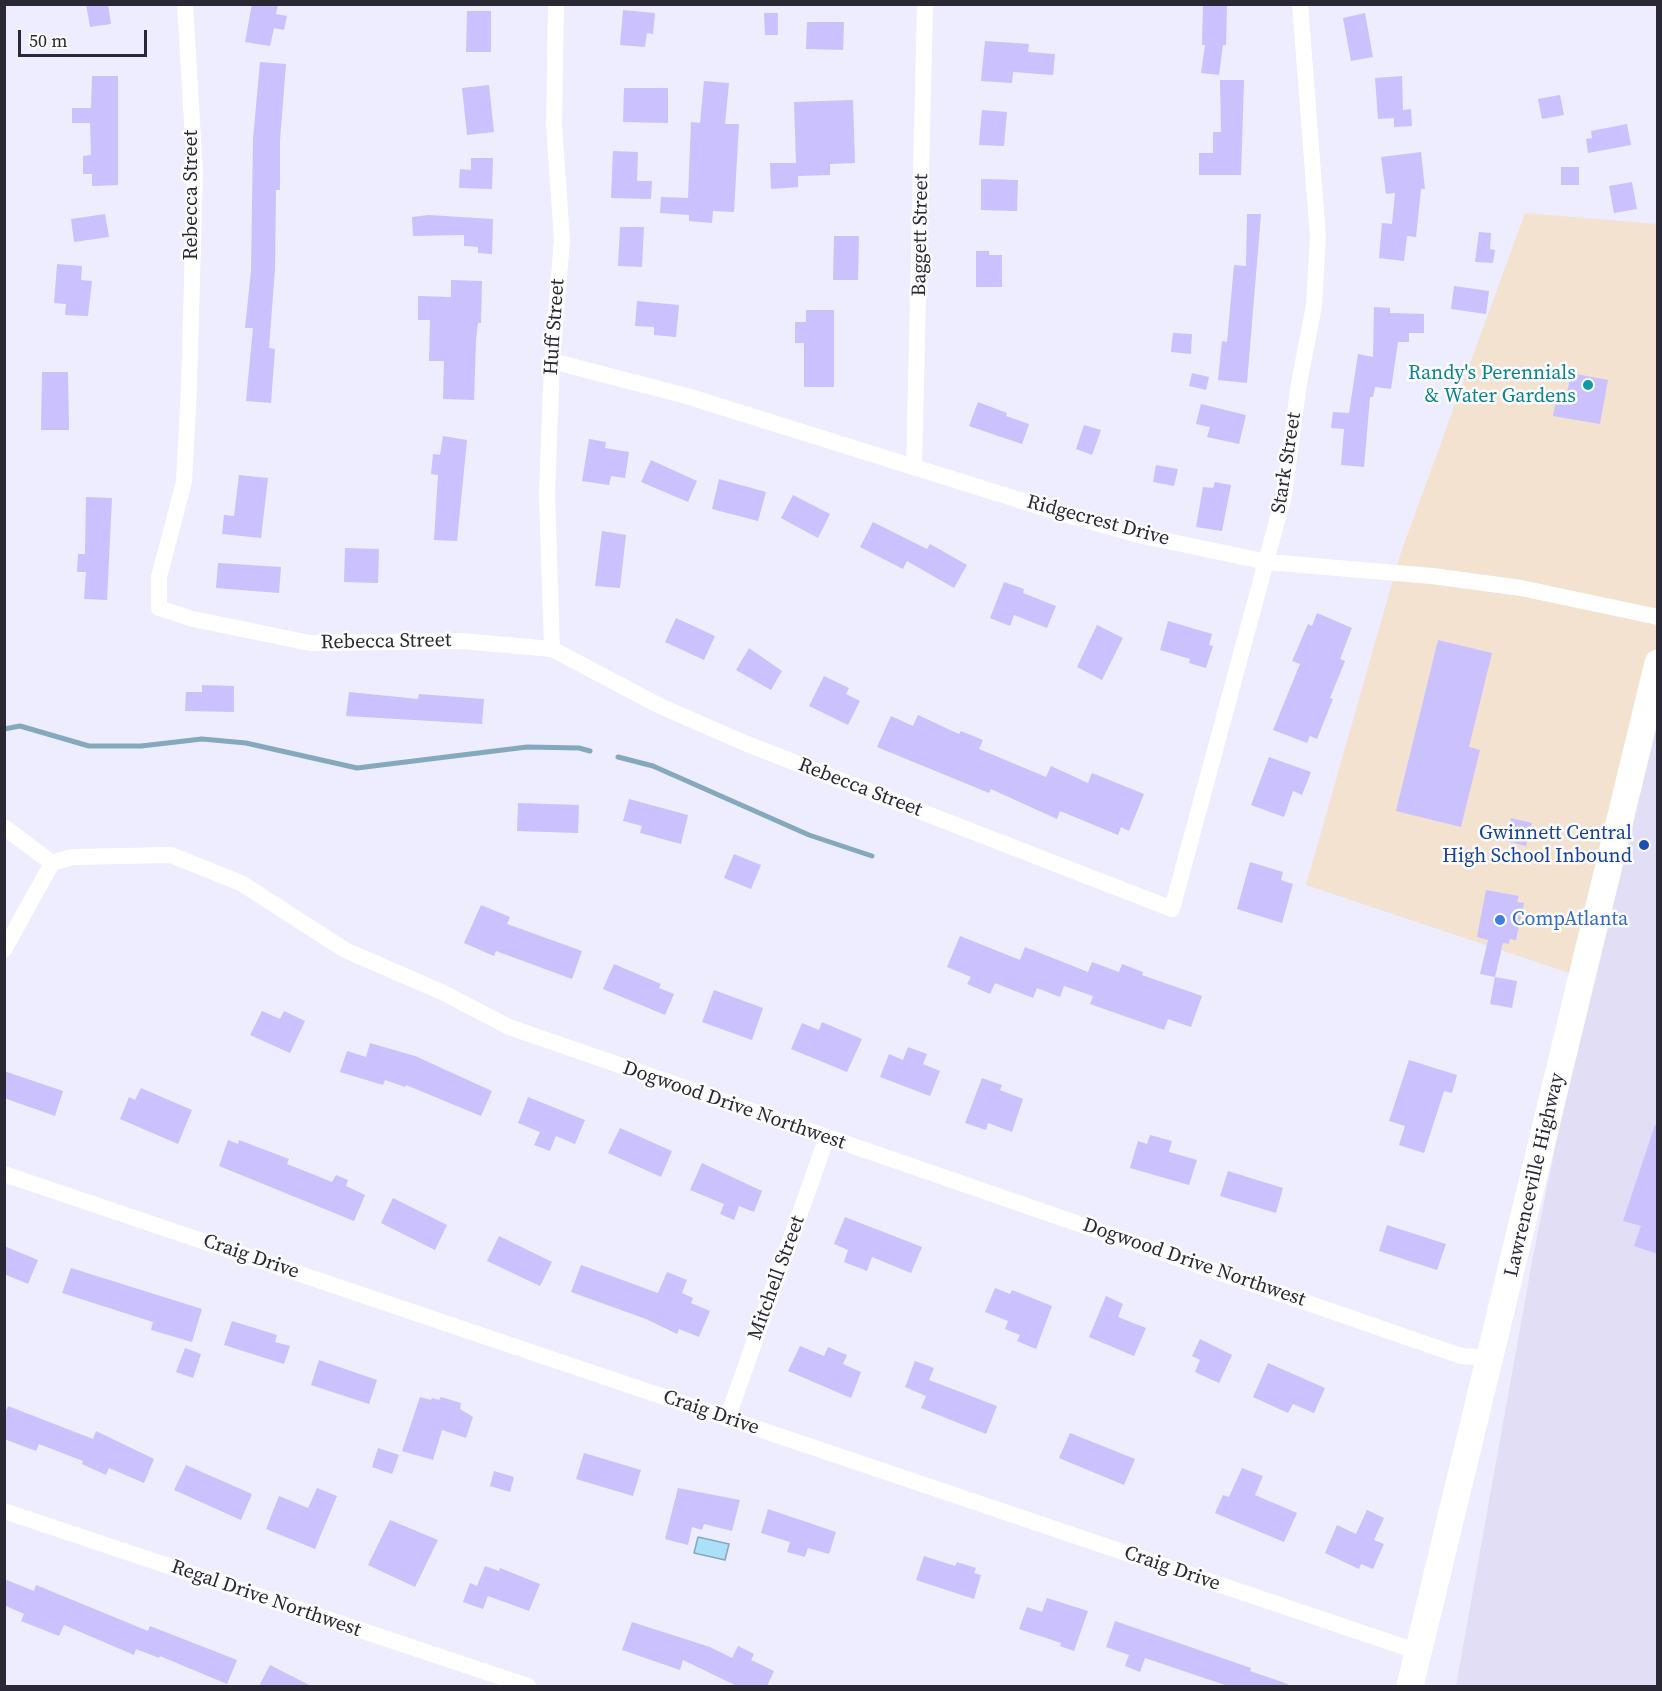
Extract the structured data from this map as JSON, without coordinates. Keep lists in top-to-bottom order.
{
  "streets": {
    "main road": ["Lawrenceville Highway"],
    "street": [
      "Rebecca Street",
      "Baggett Street",
      "Huff Street",
      "Stark Street",
      "Ridgecrest Drive",
      "Dogwood Drive Northwest",
      "Craig Drive",
      "Mitchell Street",
      "Regal Drive Northwest"
    ]
  },
  "crossings": [
    ["Rebecca Street", "Huff Street"],
    ["Rebecca Street", "Stark Street"],
    ["Baggett Street", "Ridgecrest Drive"],
    ["Huff Street", "Ridgecrest Drive"],
    ["Stark Street", "Ridgecrest Drive"],
    ["Dogwood Drive Northwest", "Lawrenceville Highway"],
    ["Dogwood Drive Northwest", "Mitchell Street"],
    ["Lawrenceville Highway", "Craig Drive"],
    ["Craig Drive", "Mitchell Street"]
  ],
  "places": ["Randy's Perennials & Water Gardens", "Gwinnett Central High School Inbound", "CompAtlanta"],
  "scale_bar": "50 m"
}
